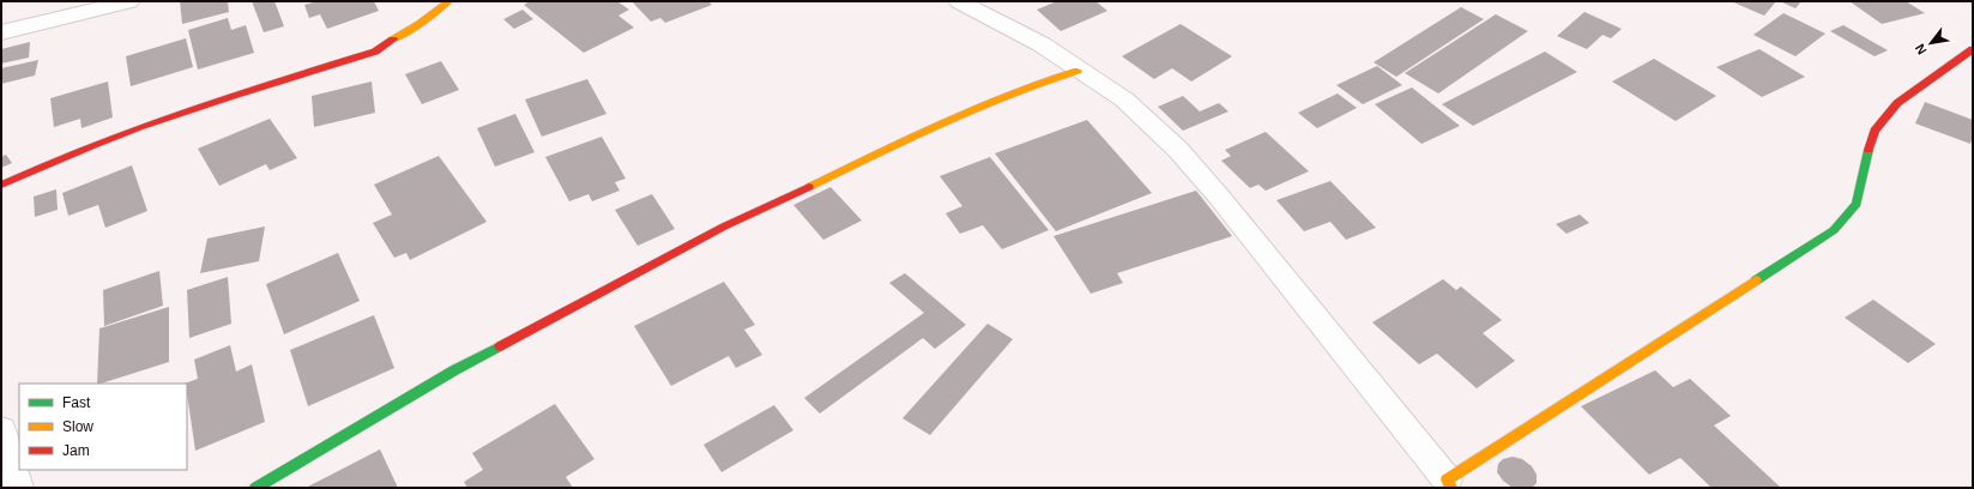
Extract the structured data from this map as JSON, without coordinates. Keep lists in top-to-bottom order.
{
  "legend": ["Fast", "Slow", "Jam"],
  "north": "bottom left"
}
